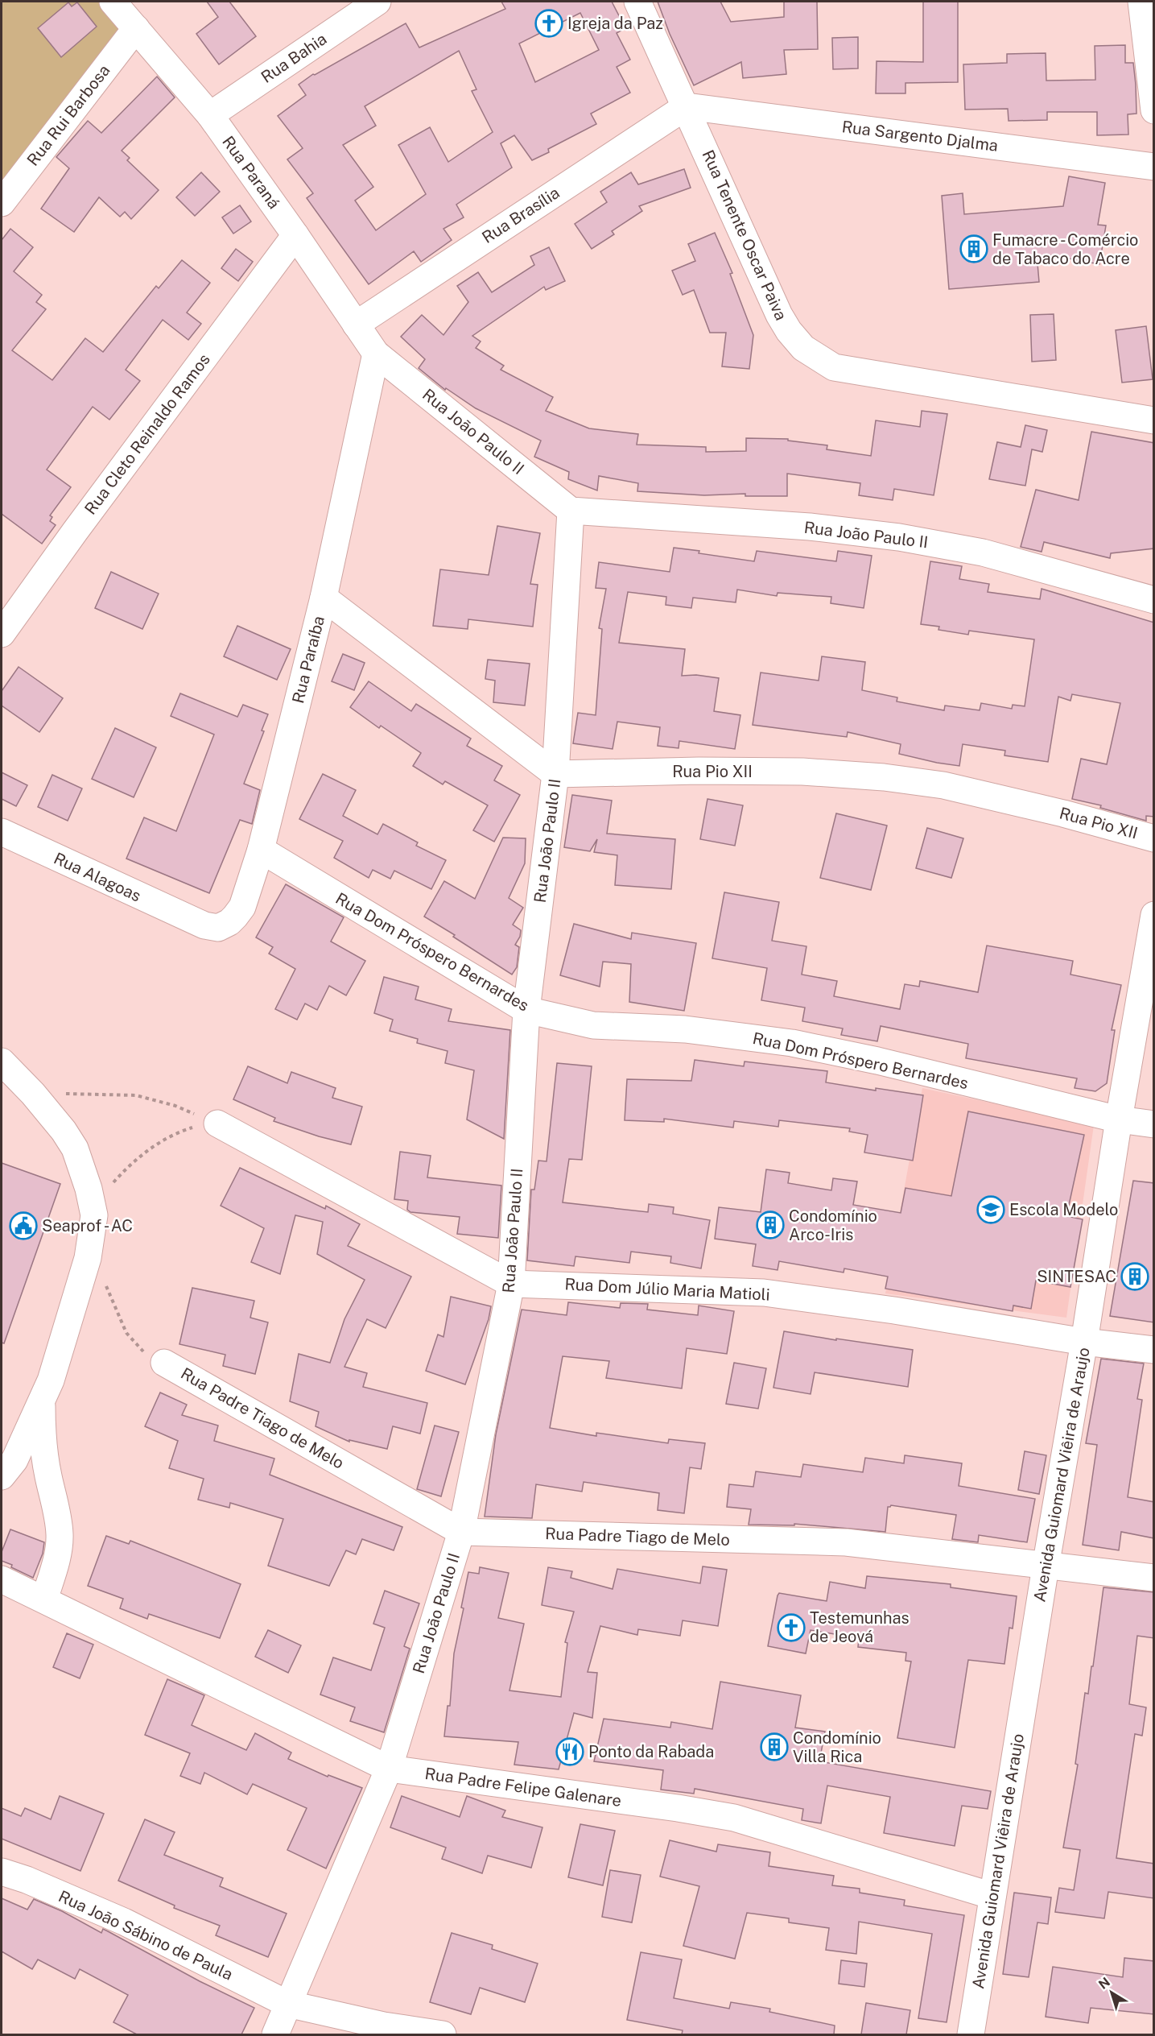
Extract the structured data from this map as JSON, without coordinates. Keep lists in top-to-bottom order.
{
  "streets": {
    "street": [
      "Rua Bahia",
      "Rua Rui Barbosa",
      "Rua Sargento Djalma",
      "Rua Paraná",
      "Rua Brasília",
      "Rua Tenente Oscar Paiva",
      "Rua João Paulo II",
      "Rua Cleto Reinaldo Ramos",
      "Rua Paraíba",
      "Rua Pio XII",
      "Rua Alagoas",
      "Rua Dom Próspero Bernardes",
      "Rua Dom Júlio Maria Matioli",
      "Rua Padre Tiago de Melo",
      "Avenida Guiomard Viêira de Araujo",
      "Rua Padre Felipe Galenare",
      "Rua João Sábino de Paula"
    ]
  },
  "crossings": [
    ["Rua Bahia", "Rua Paraná"],
    ["Rua Rui Barbosa", "Rua Paraná"],
    ["Rua Sargento Djalma", "Rua Brasília"],
    ["Rua Sargento Djalma", "Rua Tenente Oscar Paiva"],
    ["Rua Paraná", "Rua Brasília"],
    ["Rua Paraná", "Rua João Paulo II"],
    ["Rua Paraná", "Rua Cleto Reinaldo Ramos"],
    ["Rua Paraná", "Rua Paraíba"],
    ["Rua Brasília", "Rua Tenente Oscar Paiva"],
    ["Rua João Paulo II", "Rua Paraíba"],
    ["Rua João Paulo II", "Rua Pio XII"],
    ["Rua João Paulo II", "Rua Dom Próspero Bernardes"],
    ["Rua João Paulo II", "Rua Dom Júlio Maria Matioli"],
    ["Rua João Paulo II", "Rua Padre Tiago de Melo"],
    ["Rua João Paulo II", "Rua Padre Felipe Galenare"],
    ["Rua João Paulo II", "Rua João Sábino de Paula"],
    ["Rua Paraíba", "Rua Alagoas"],
    ["Rua Paraíba", "Rua Dom Próspero Bernardes"],
    ["Rua Dom Próspero Bernardes", "Avenida Guiomard Viêira de Araujo"],
    ["Rua Dom Júlio Maria Matioli", "Avenida Guiomard Viêira de Araujo"],
    ["Rua Padre Tiago de Melo", "Avenida Guiomard Viêira de Araujo"],
    ["Avenida Guiomard Viêira de Araujo", "Rua Padre Felipe Galenare"]
  ],
  "places": {
    "church": ["Igreja da Paz", "Testemunhas de Jeová"],
    "building": [
      "Fumacre - Comércio de Tabaco do Acre",
      "Condomínio Arco-Iris",
      "SINTESAC",
      "Condomínio Villa Rica"
    ],
    "school or university": ["Escola Modelo"],
    "public building": ["Seaprof - AC"],
    "restaurant": ["Ponto da Rabada"]
  },
  "north": "top left"
}
